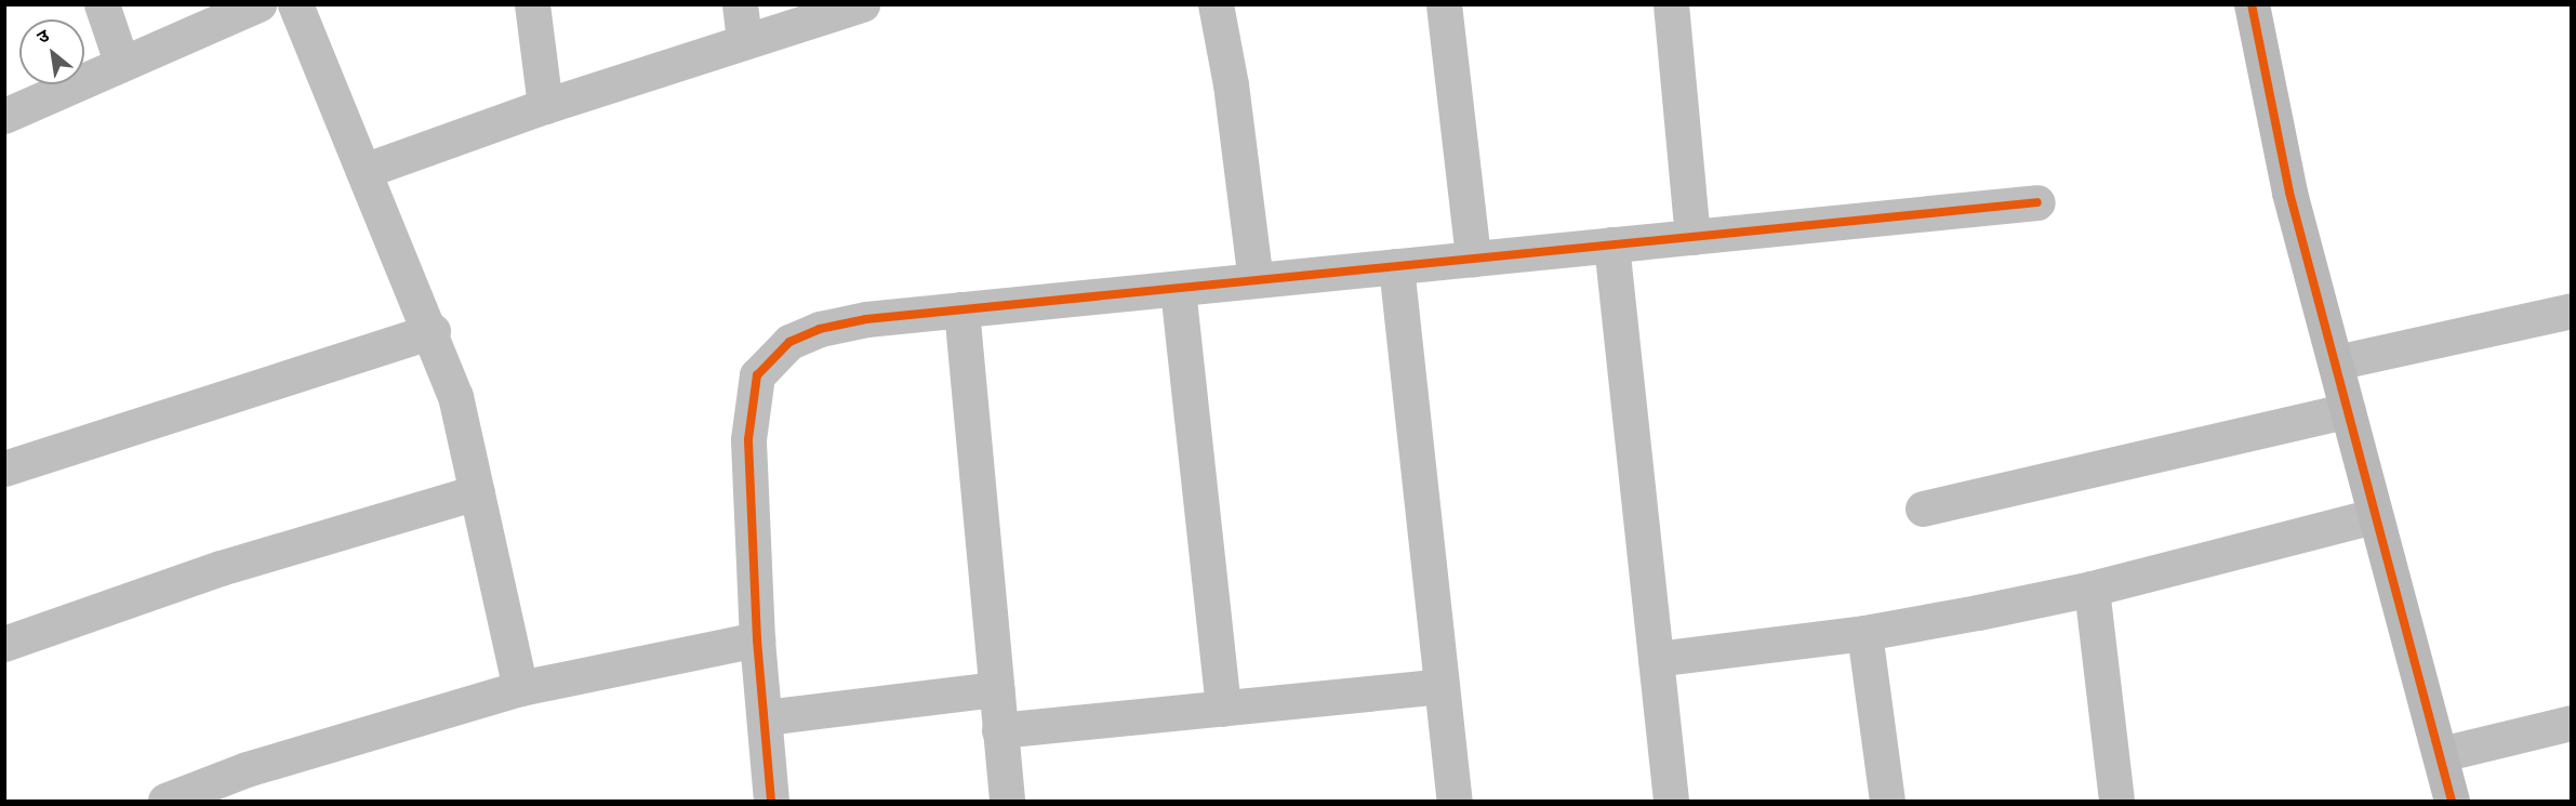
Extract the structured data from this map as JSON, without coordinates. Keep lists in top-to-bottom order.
{
  "north": "top left"
}
